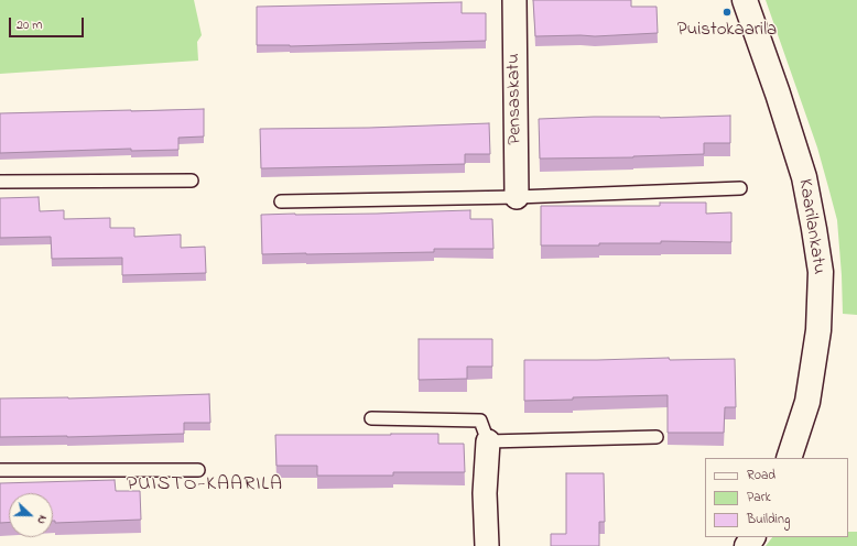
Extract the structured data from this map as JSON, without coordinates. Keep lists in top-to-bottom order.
{
  "streets": {
    "street": ["Pensaskatu", "Kaarilankatu"]
  },
  "districts": ["PUISTO-KAARILA"],
  "places": ["Puistokaarila"],
  "legend": ["Road", "Park", "Building"],
  "scale_bar": "20 m",
  "north": "right"
}
